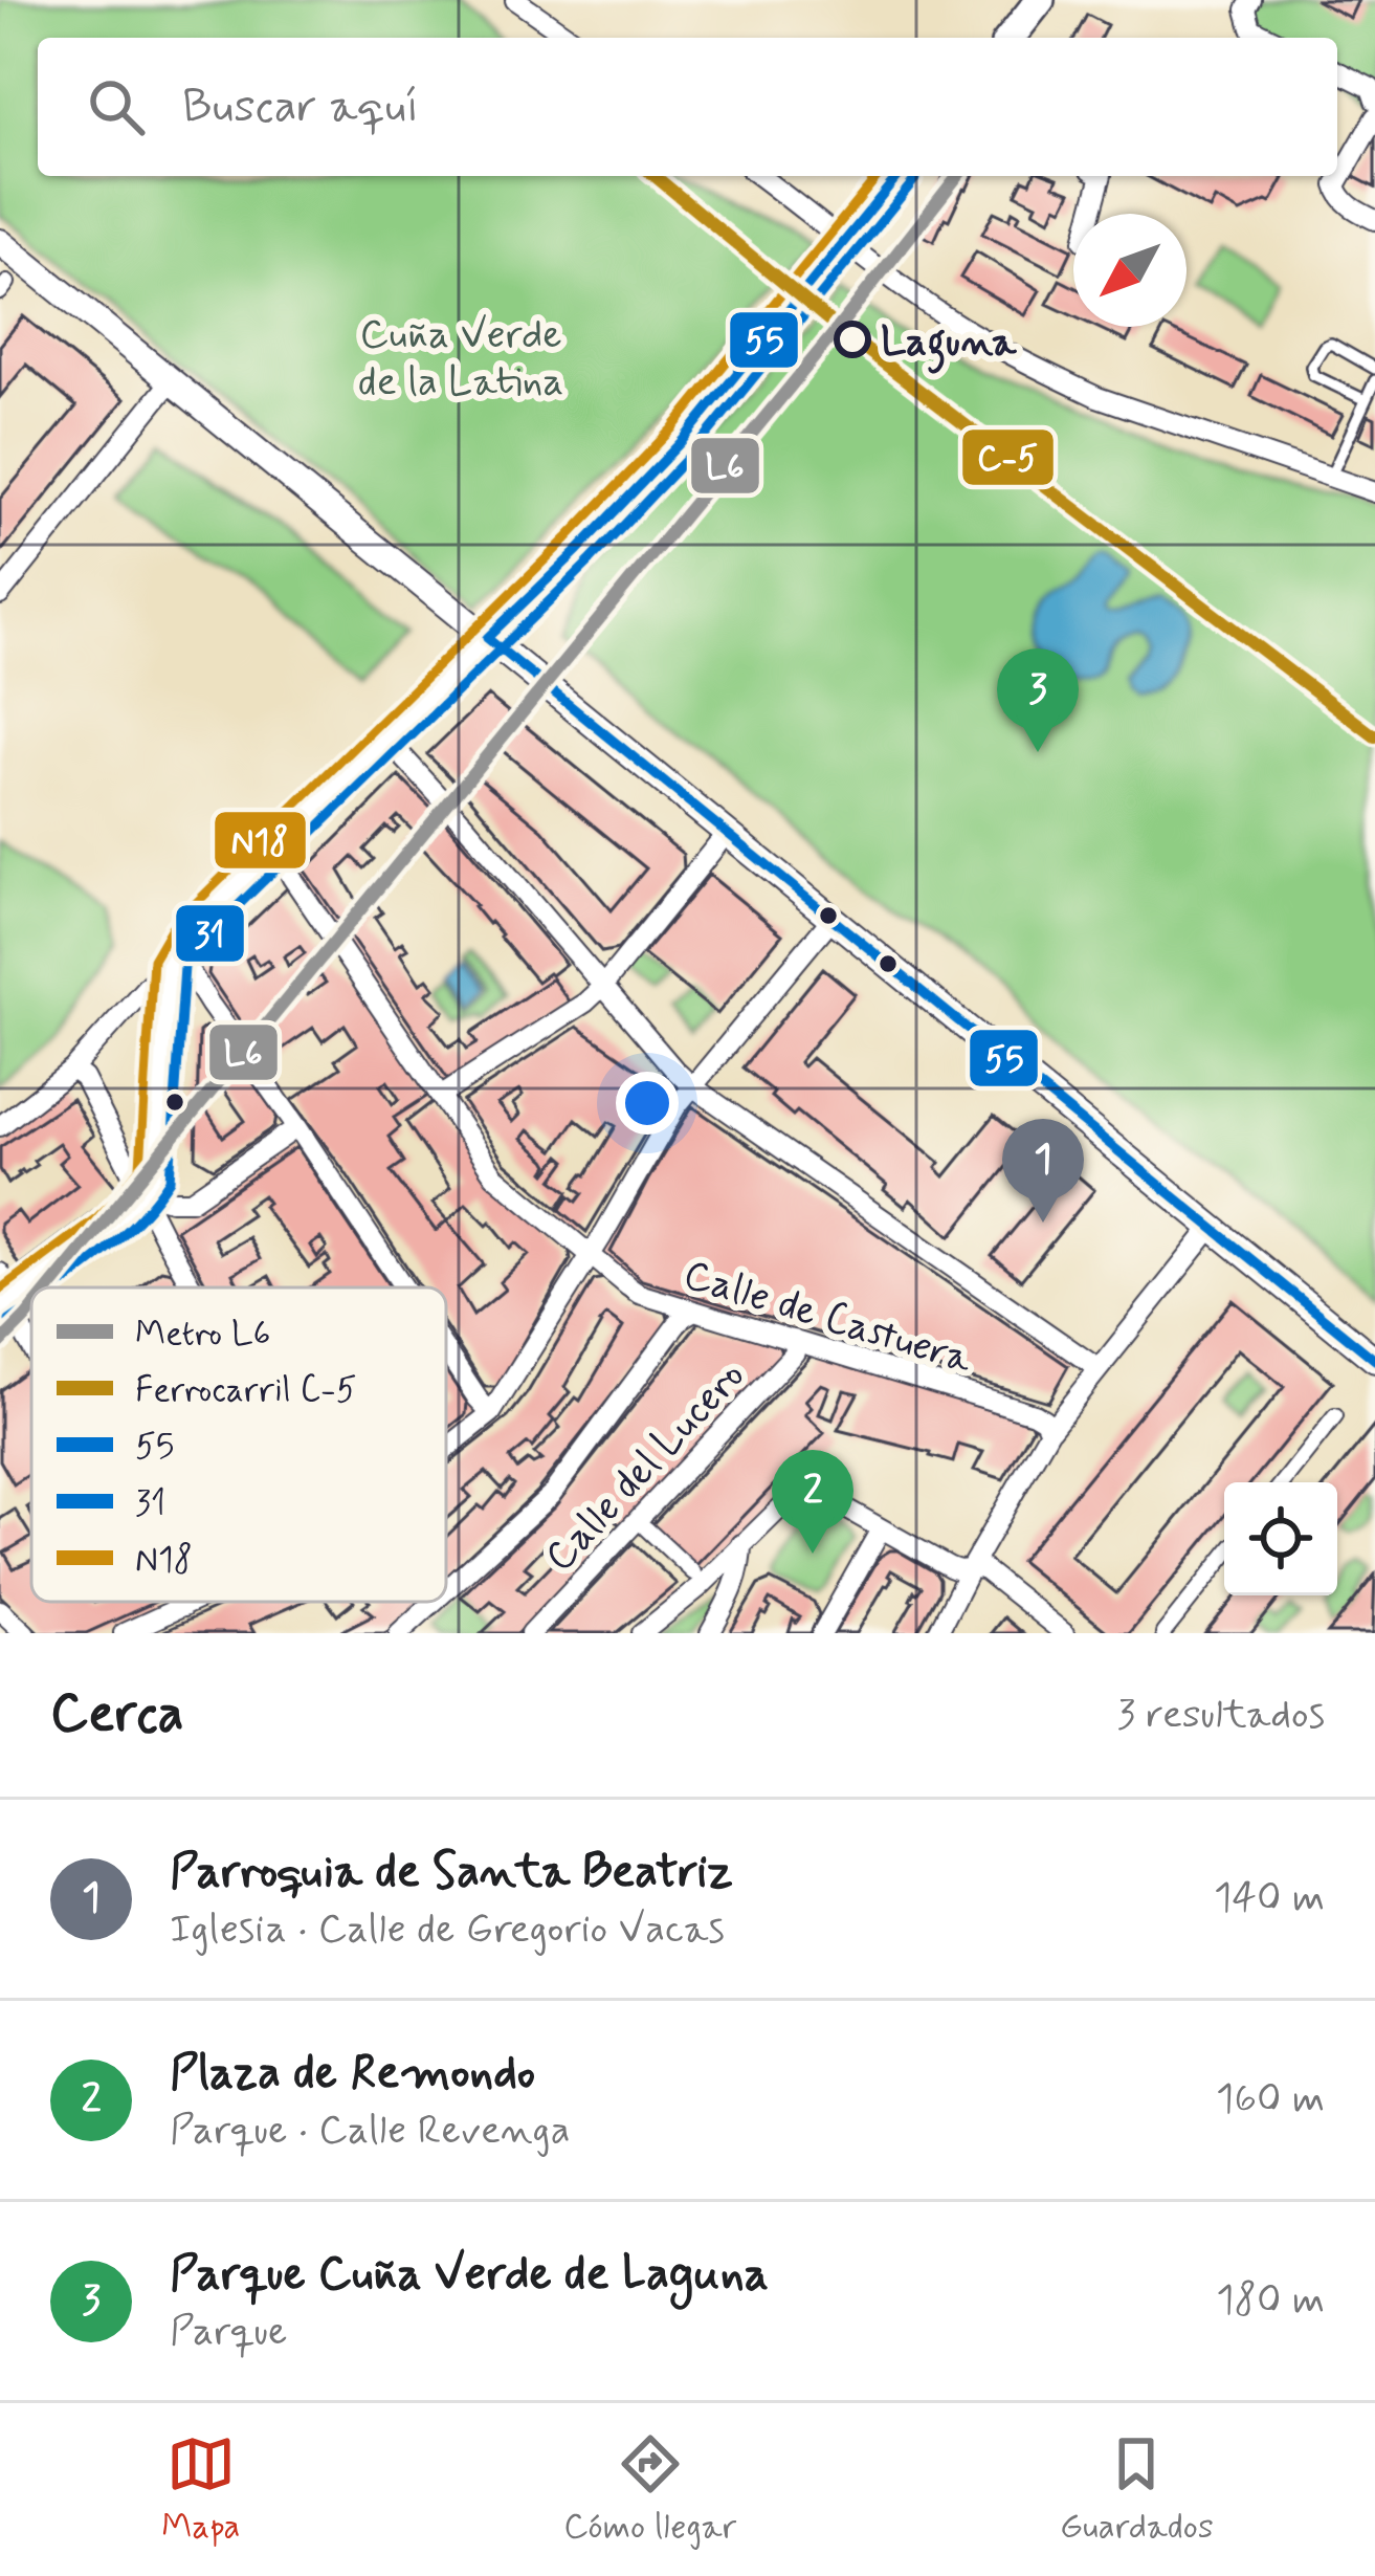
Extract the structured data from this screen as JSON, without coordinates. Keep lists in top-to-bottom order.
{
  "streets": {
    "street": ["Calle de Castuera", "Calle del Lucero"]
  },
  "crossings": [
    ["Calle de Castuera", "Calle del Lucero"]
  ],
  "parks": ["Cuña Verde de la Latina"],
  "places": ["Laguna"],
  "lines": [
    "metro line L6",
    "rail line C-5",
    "transit line 55",
    "transit line N18",
    "transit line 31"
  ],
  "legend": [
    "Metro L6",
    "Ferrocarril C-5",
    "55",
    "31",
    "N18"
  ],
  "north": "bottom left",
  "page": {
    "search": "Buscar aquí",
    "pins": ["3", "1", "2"],
    "heading": ["Cerca", "3 resultados"],
    "list": [
      {
        "mark": "1",
        "name": "Parroquia de Santa Beatriz",
        "note": "Iglesia · Calle de Gregorio Vacas",
        "value": "140 m"
      },
      {
        "mark": "2",
        "name": "Plaza de Remondo",
        "note": "Parque · Calle Revenga",
        "value": "160 m"
      },
      {
        "mark": "3",
        "name": "Parque Cuña Verde de Laguna",
        "note": "Parque",
        "value": "180 m"
      }
    ],
    "nav": ["Mapa", "Cómo llegar", "Guardados"]
  }
}
